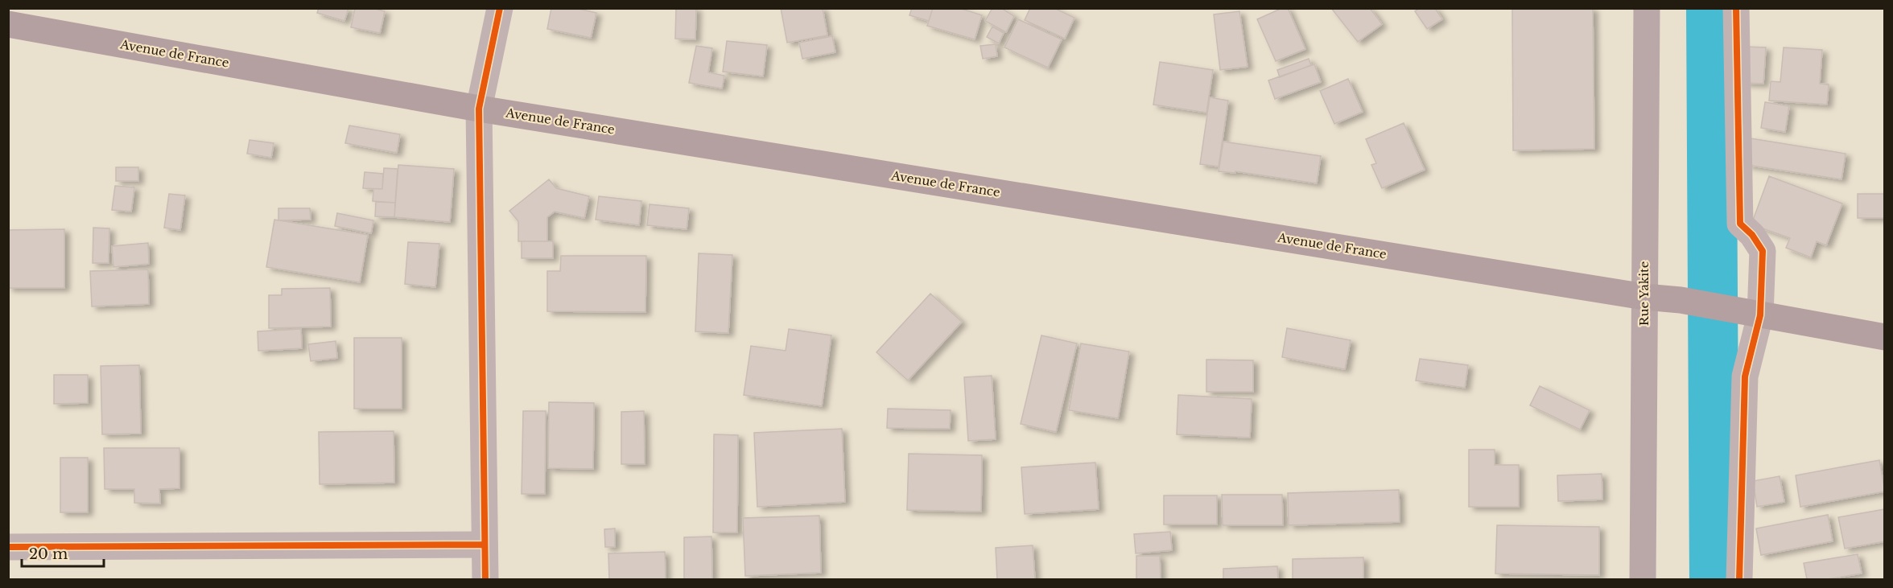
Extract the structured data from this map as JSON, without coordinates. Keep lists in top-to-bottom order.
{
  "streets": {
    "main road": ["Avenue de France", "Rue Yakite"]
  },
  "crossings": [
    ["Avenue de France", "Rue Yakite"]
  ],
  "scale_bar": "20 m"
}
